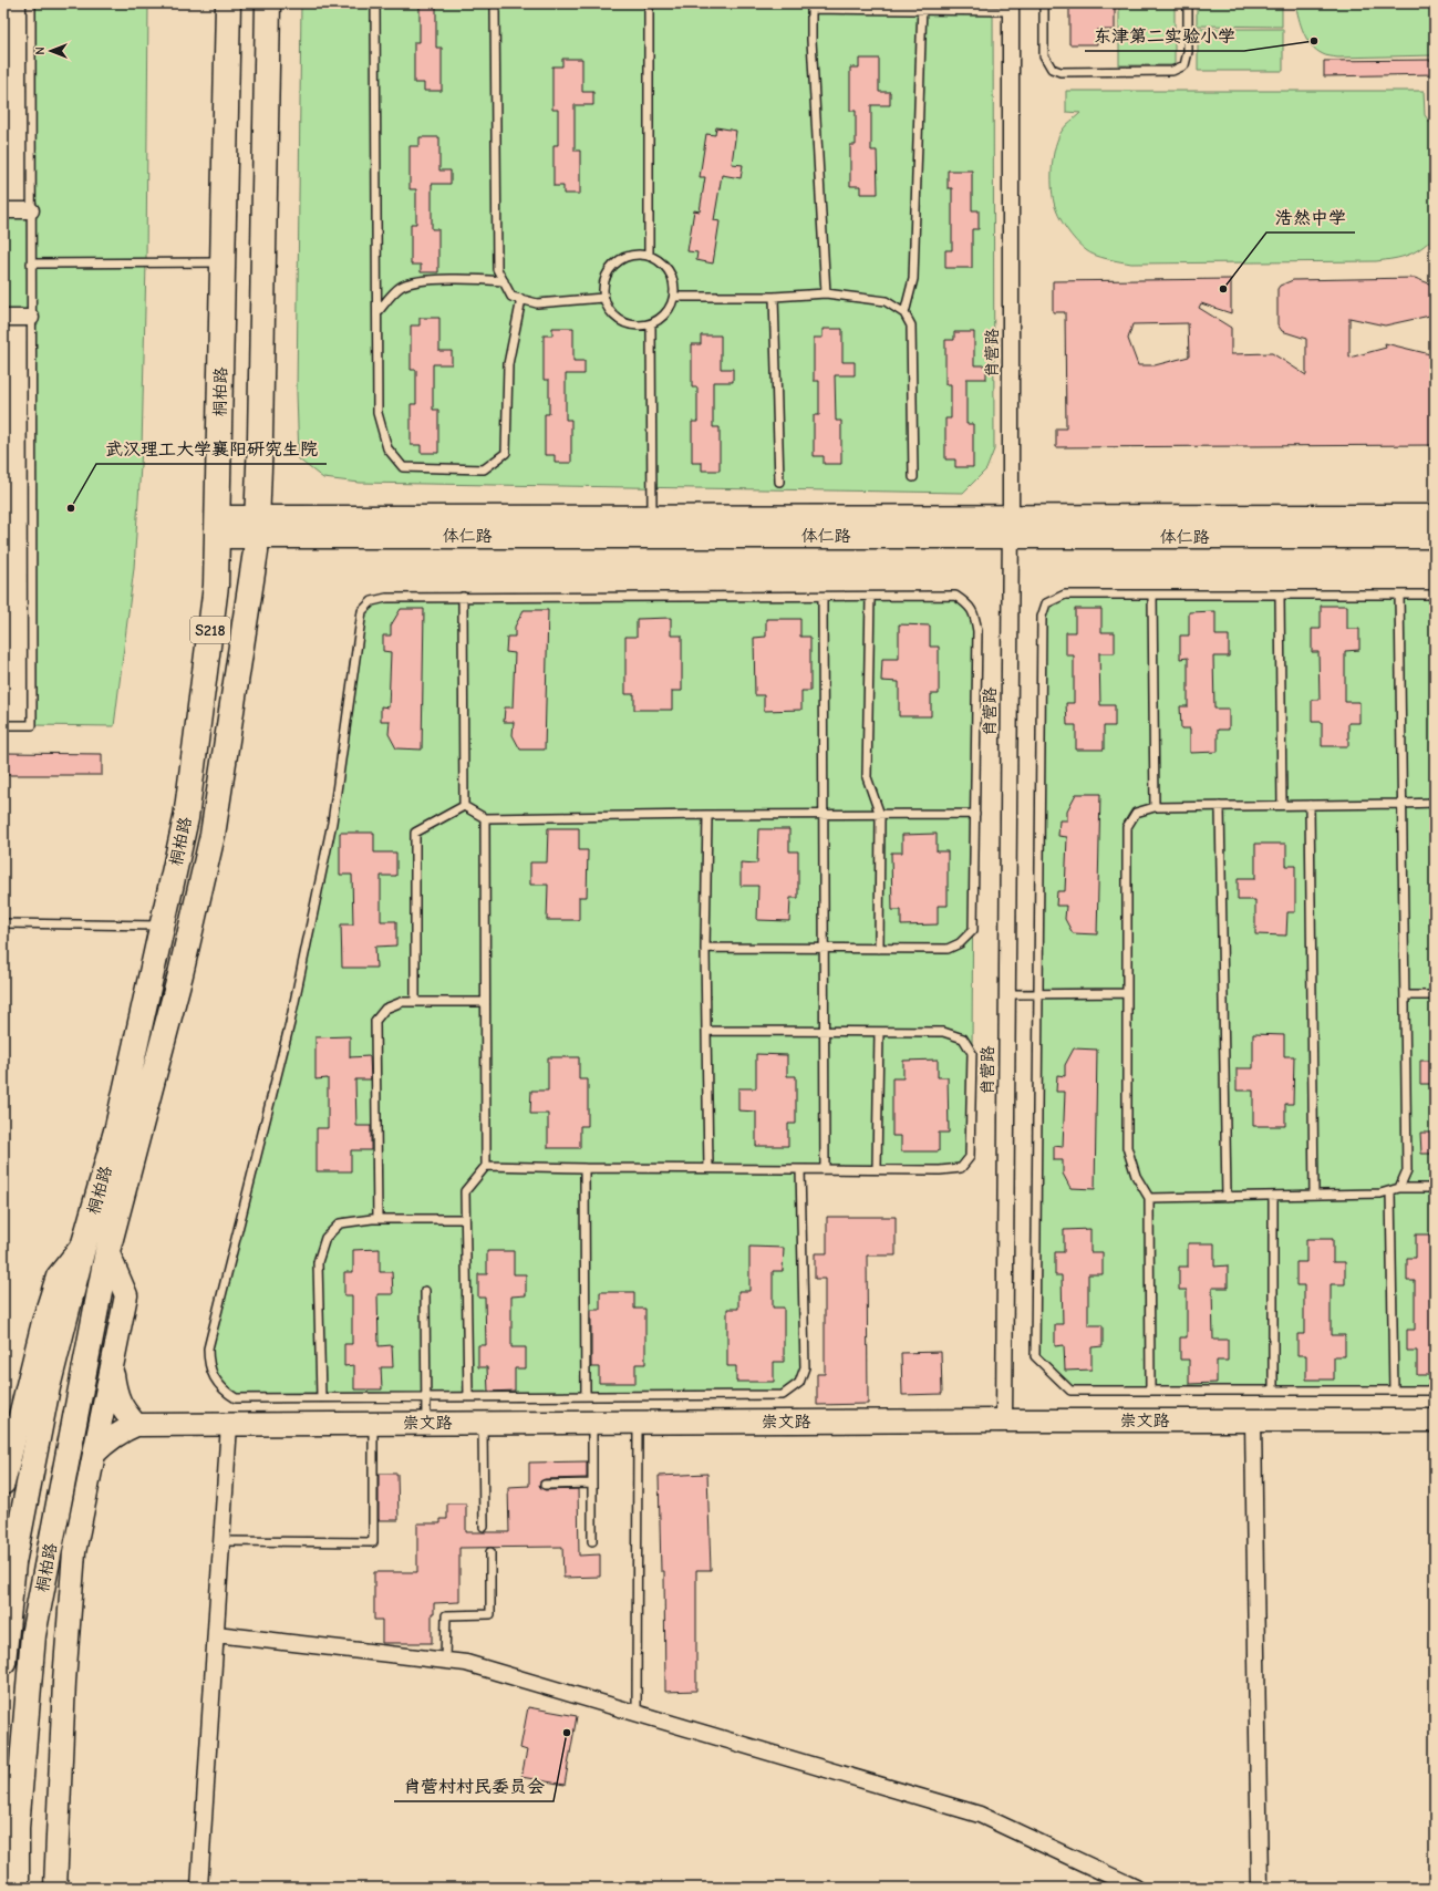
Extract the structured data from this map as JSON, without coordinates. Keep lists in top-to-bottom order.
{
  "streets": {
    "main road": ["桐柏路", "S218"],
    "street": ["肖营路", "体仁路", "崇文路"]
  },
  "crossings": [
    ["肖营路", "体仁路"],
    ["肖营路", "崇文路"],
    ["桐柏路", "体仁路"]
  ],
  "places": [
    "东津第二实验小学",
    "浩然中学",
    "武汉理工大学襄阳研究生院",
    "肖营村村民委员会"
  ],
  "north": "left"
}
